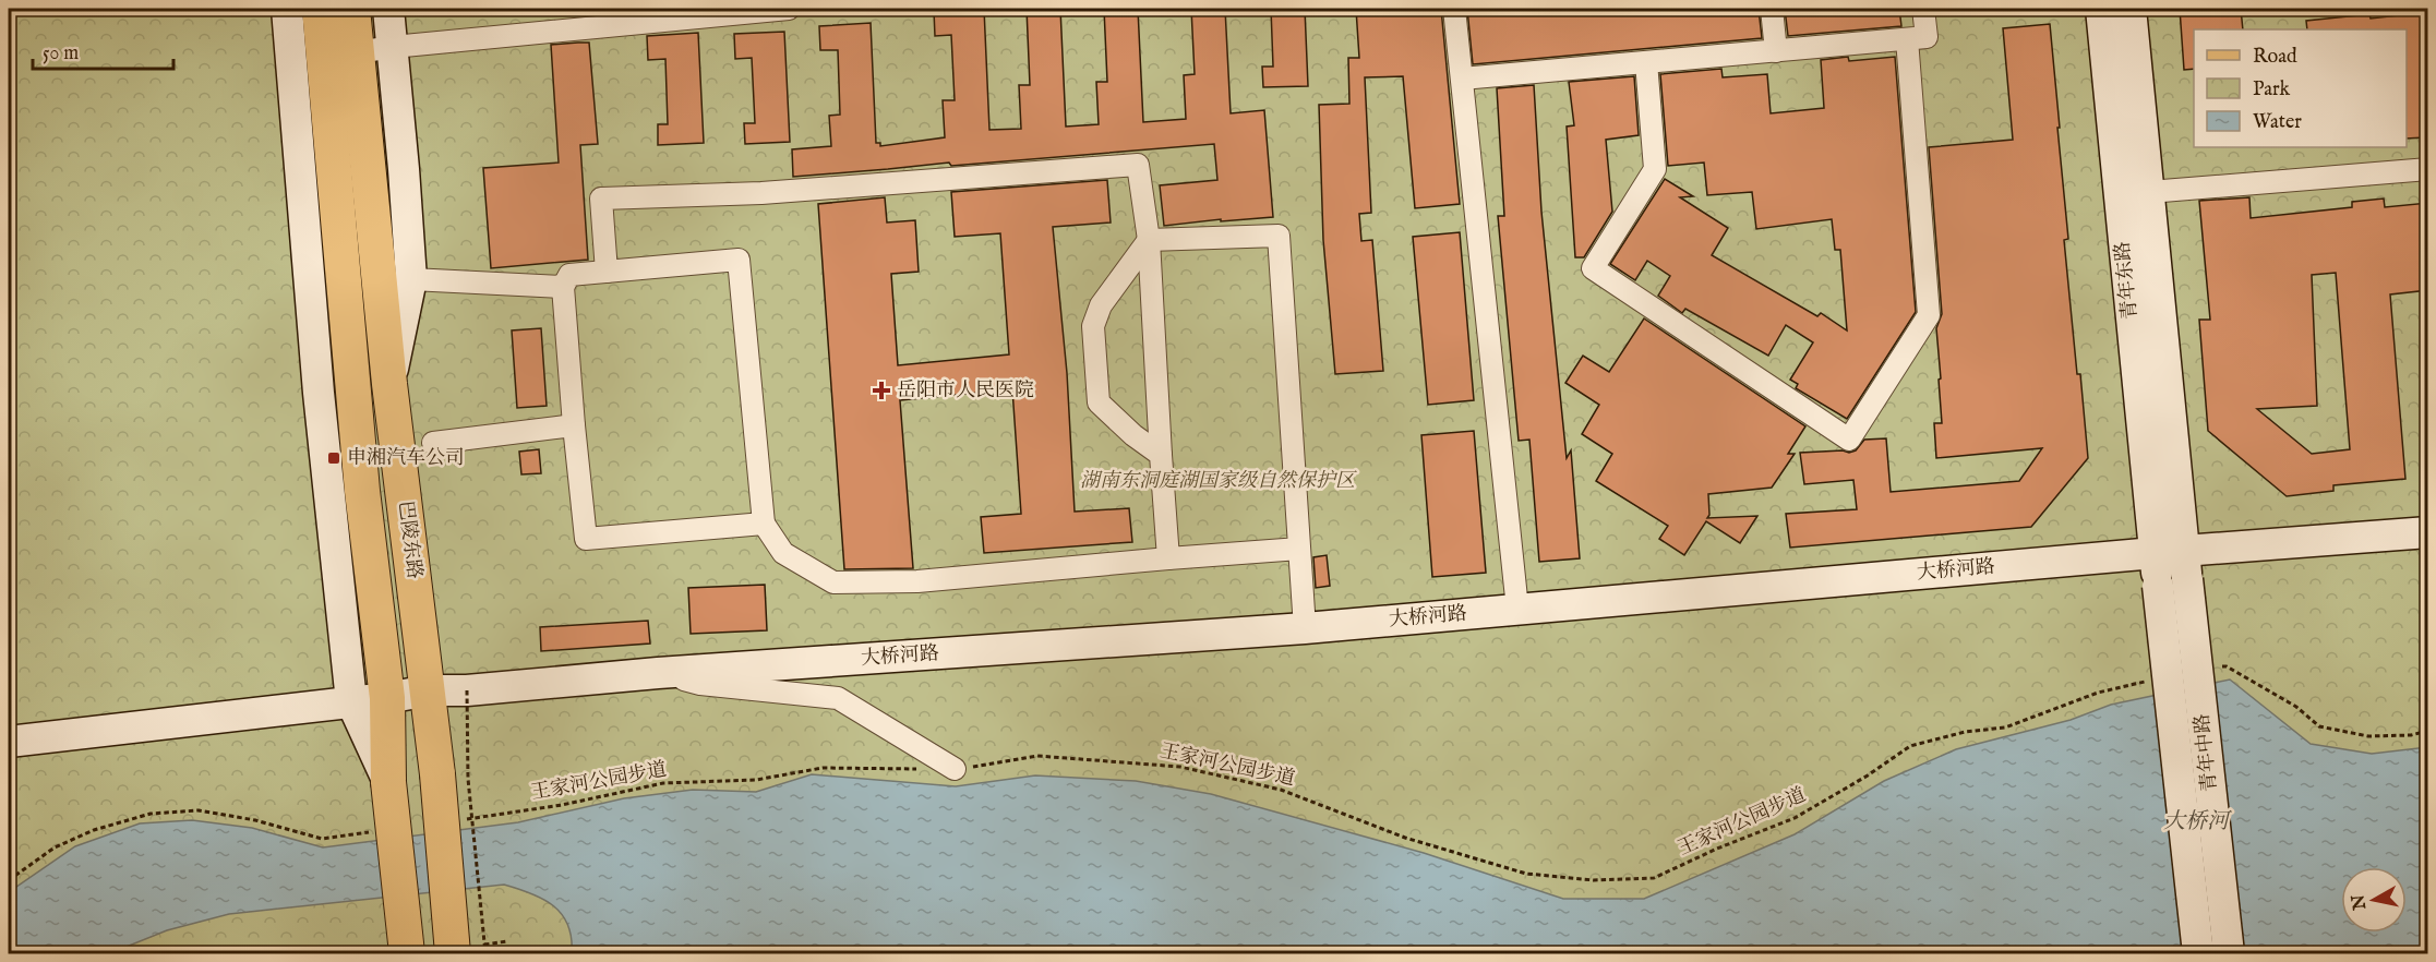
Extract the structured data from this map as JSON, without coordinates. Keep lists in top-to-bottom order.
{
  "streets": {
    "main road": ["巴陵东路"],
    "street": ["青年东路", "大桥河路", "青年中路"],
    "path": ["王家河公园步道"]
  },
  "crossings": [
    ["青年东路", "大桥河路"],
    ["青年东路", "青年中路"],
    ["巴陵东路", "大桥河路"],
    ["大桥河路", "青年中路"]
  ],
  "water": ["大桥河"],
  "parks": ["湖南东洞庭湖国家级自然保护区"],
  "places": {
    "health": ["岳阳市人民医院"],
    "transit": ["申湘汽车公司"]
  },
  "legend": ["Road", "Park", "Water"],
  "scale_bar": "50 m",
  "north": "left"
}
